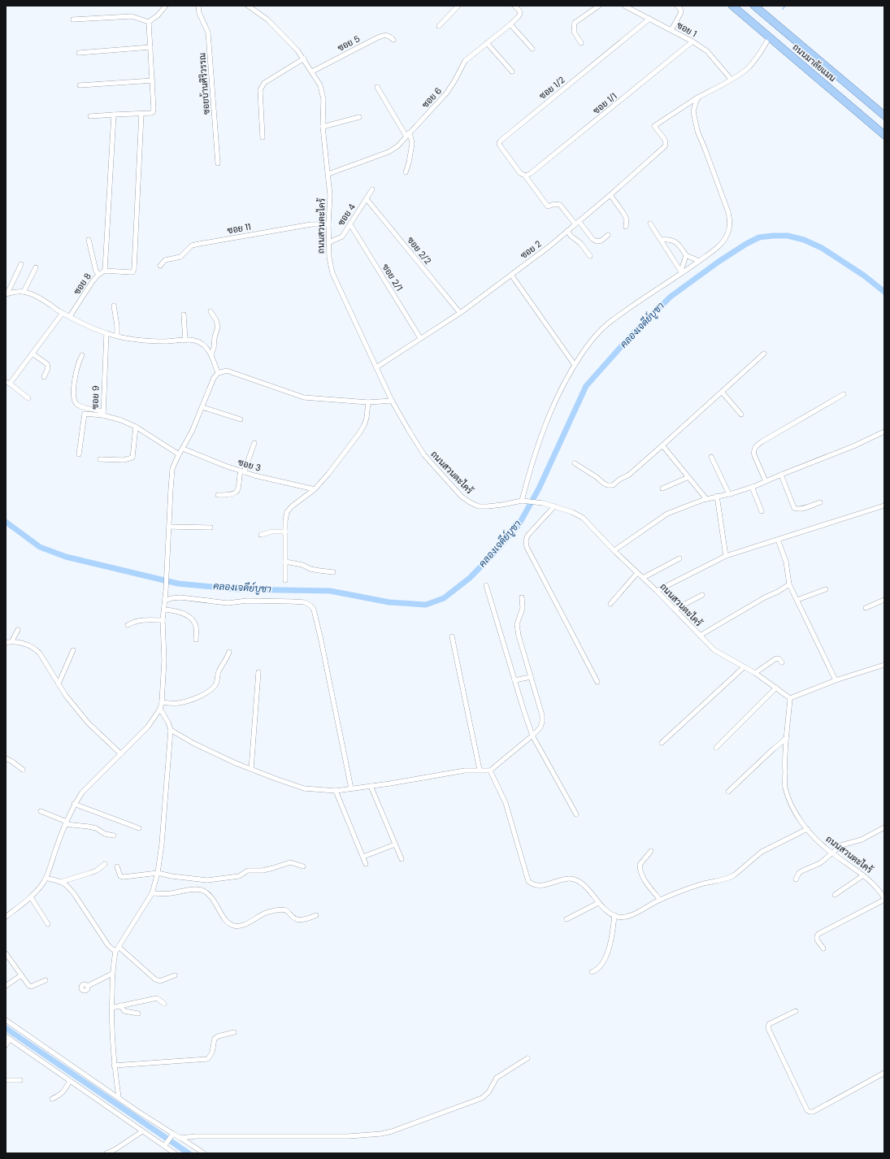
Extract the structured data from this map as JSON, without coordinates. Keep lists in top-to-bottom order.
{
  "streets": {
    "highway": ["ถนนมาลัยแมน"],
    "street": [
      "ซอย 1",
      "ซอย 5",
      "ซอยบ้านศิริวรรณ",
      "ซอย 1/2",
      "ซอย 6",
      "ซอย 1/1",
      "ซอย 4",
      "ถนนสวนตะไคร้",
      "ซอย 11",
      "ซอย 2",
      "ซอย 2/2",
      "ซอย 2/1",
      "ซอย 8",
      "ซอย 9",
      "ซอย 3"
    ]
  },
  "crossings": [
    ["ซอย 1", "ซอย 1/2"],
    ["ซอย 1", "ซอย 1/1"],
    ["ซอย 5", "ถนนสวนตะไคร้"],
    ["ซอย 1/2", "ซอย 1/1"],
    ["ซอย 1/2", "ซอย 2"],
    ["ซอย 6", "ถนนสวนตะไคร้"],
    ["ซอย 4", "ถนนสวนตะไคร้"],
    ["ซอย 4", "ซอย 2/2"],
    ["ซอย 4", "ซอย 2/1"],
    ["ถนนสวนตะไคร้", "ซอย 11"],
    ["ถนนสวนตะไคร้", "ซอย 2"],
    ["ซอย 2", "ซอย 2/2"],
    ["ซอย 2", "ซอย 2/1"]
  ],
  "water": ["คลองเจดีย์บูชา"]
}
